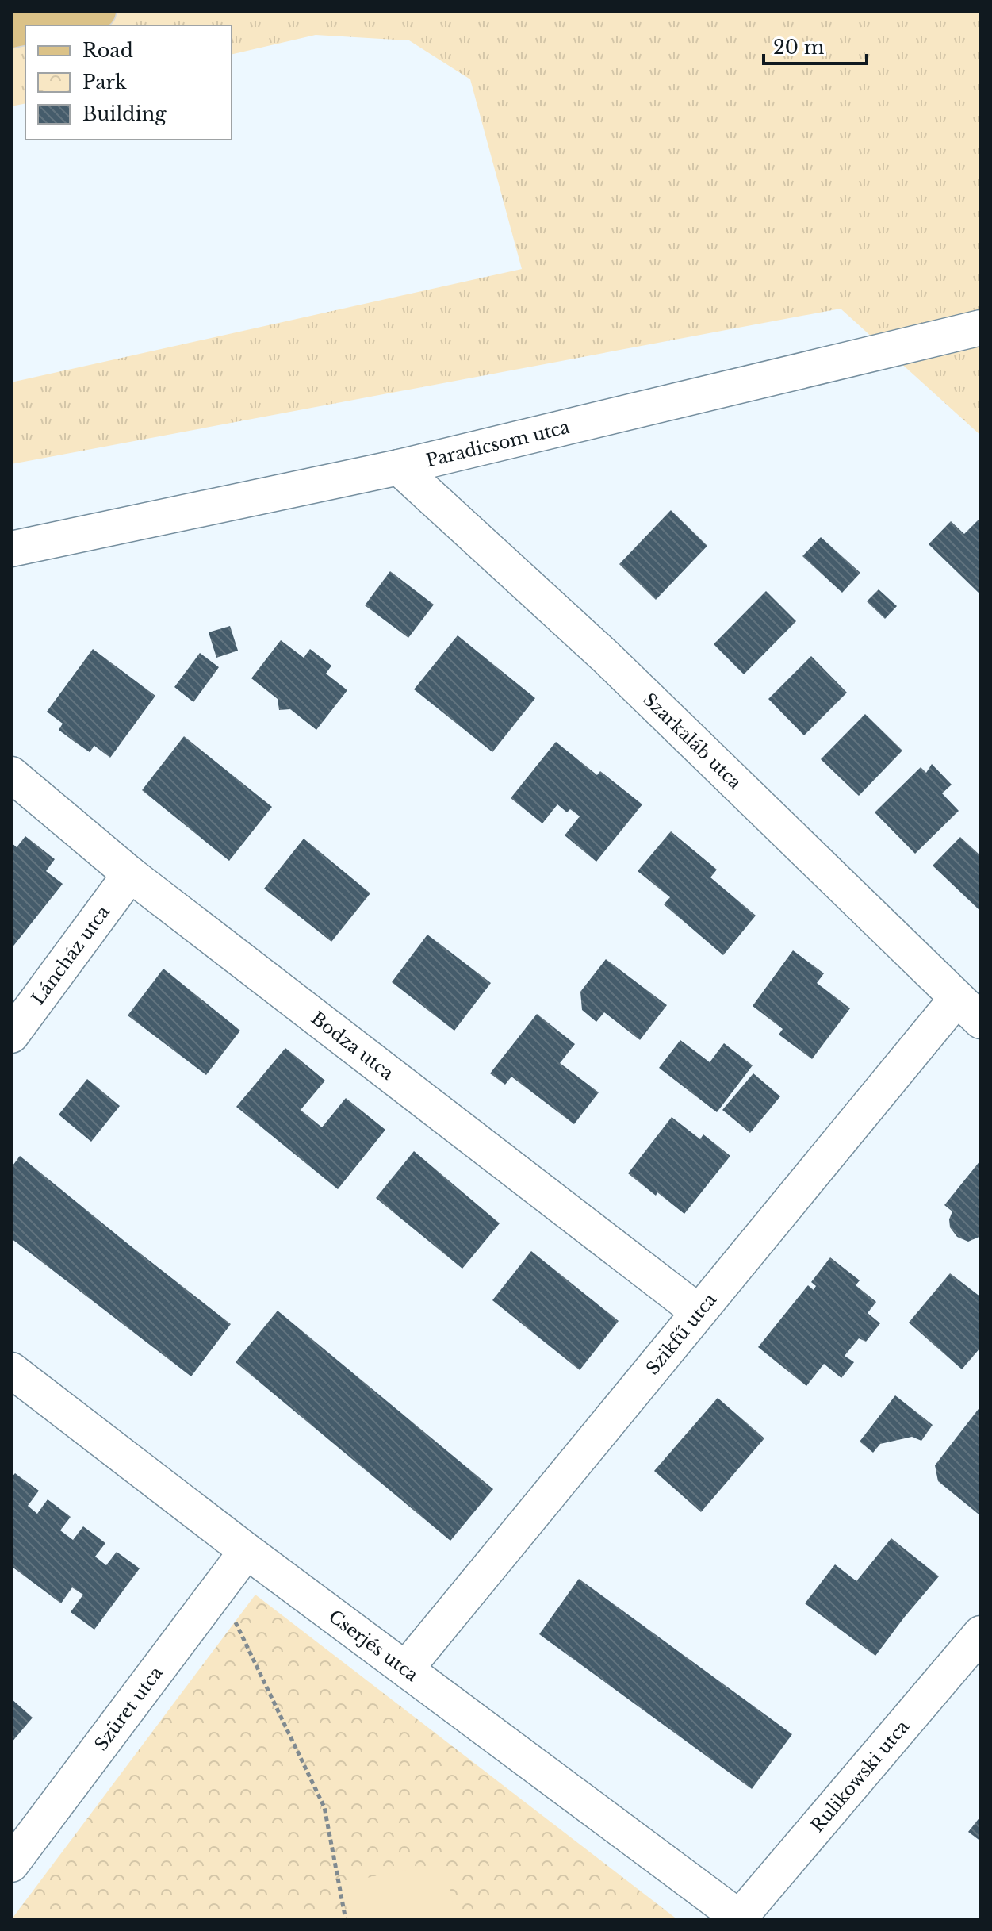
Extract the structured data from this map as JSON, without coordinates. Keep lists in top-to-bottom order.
{
  "streets": {
    "street": [
      "Paradicsom utca",
      "Szarkaláb utca",
      "Láncház utca",
      "Bodza utca",
      "Szikfű utca",
      "Cserjés utca",
      "Szüret utca",
      "Rulikowski utca"
    ]
  },
  "crossings": [
    ["Paradicsom utca", "Szarkaláb utca"],
    ["Szarkaláb utca", "Szikfű utca"],
    ["Láncház utca", "Bodza utca"],
    ["Bodza utca", "Szikfű utca"],
    ["Szikfű utca", "Cserjés utca"],
    ["Cserjés utca", "Szüret utca"],
    ["Cserjés utca", "Rulikowski utca"]
  ],
  "legend": ["Road", "Park", "Building"],
  "scale_bar": "20 m"
}
